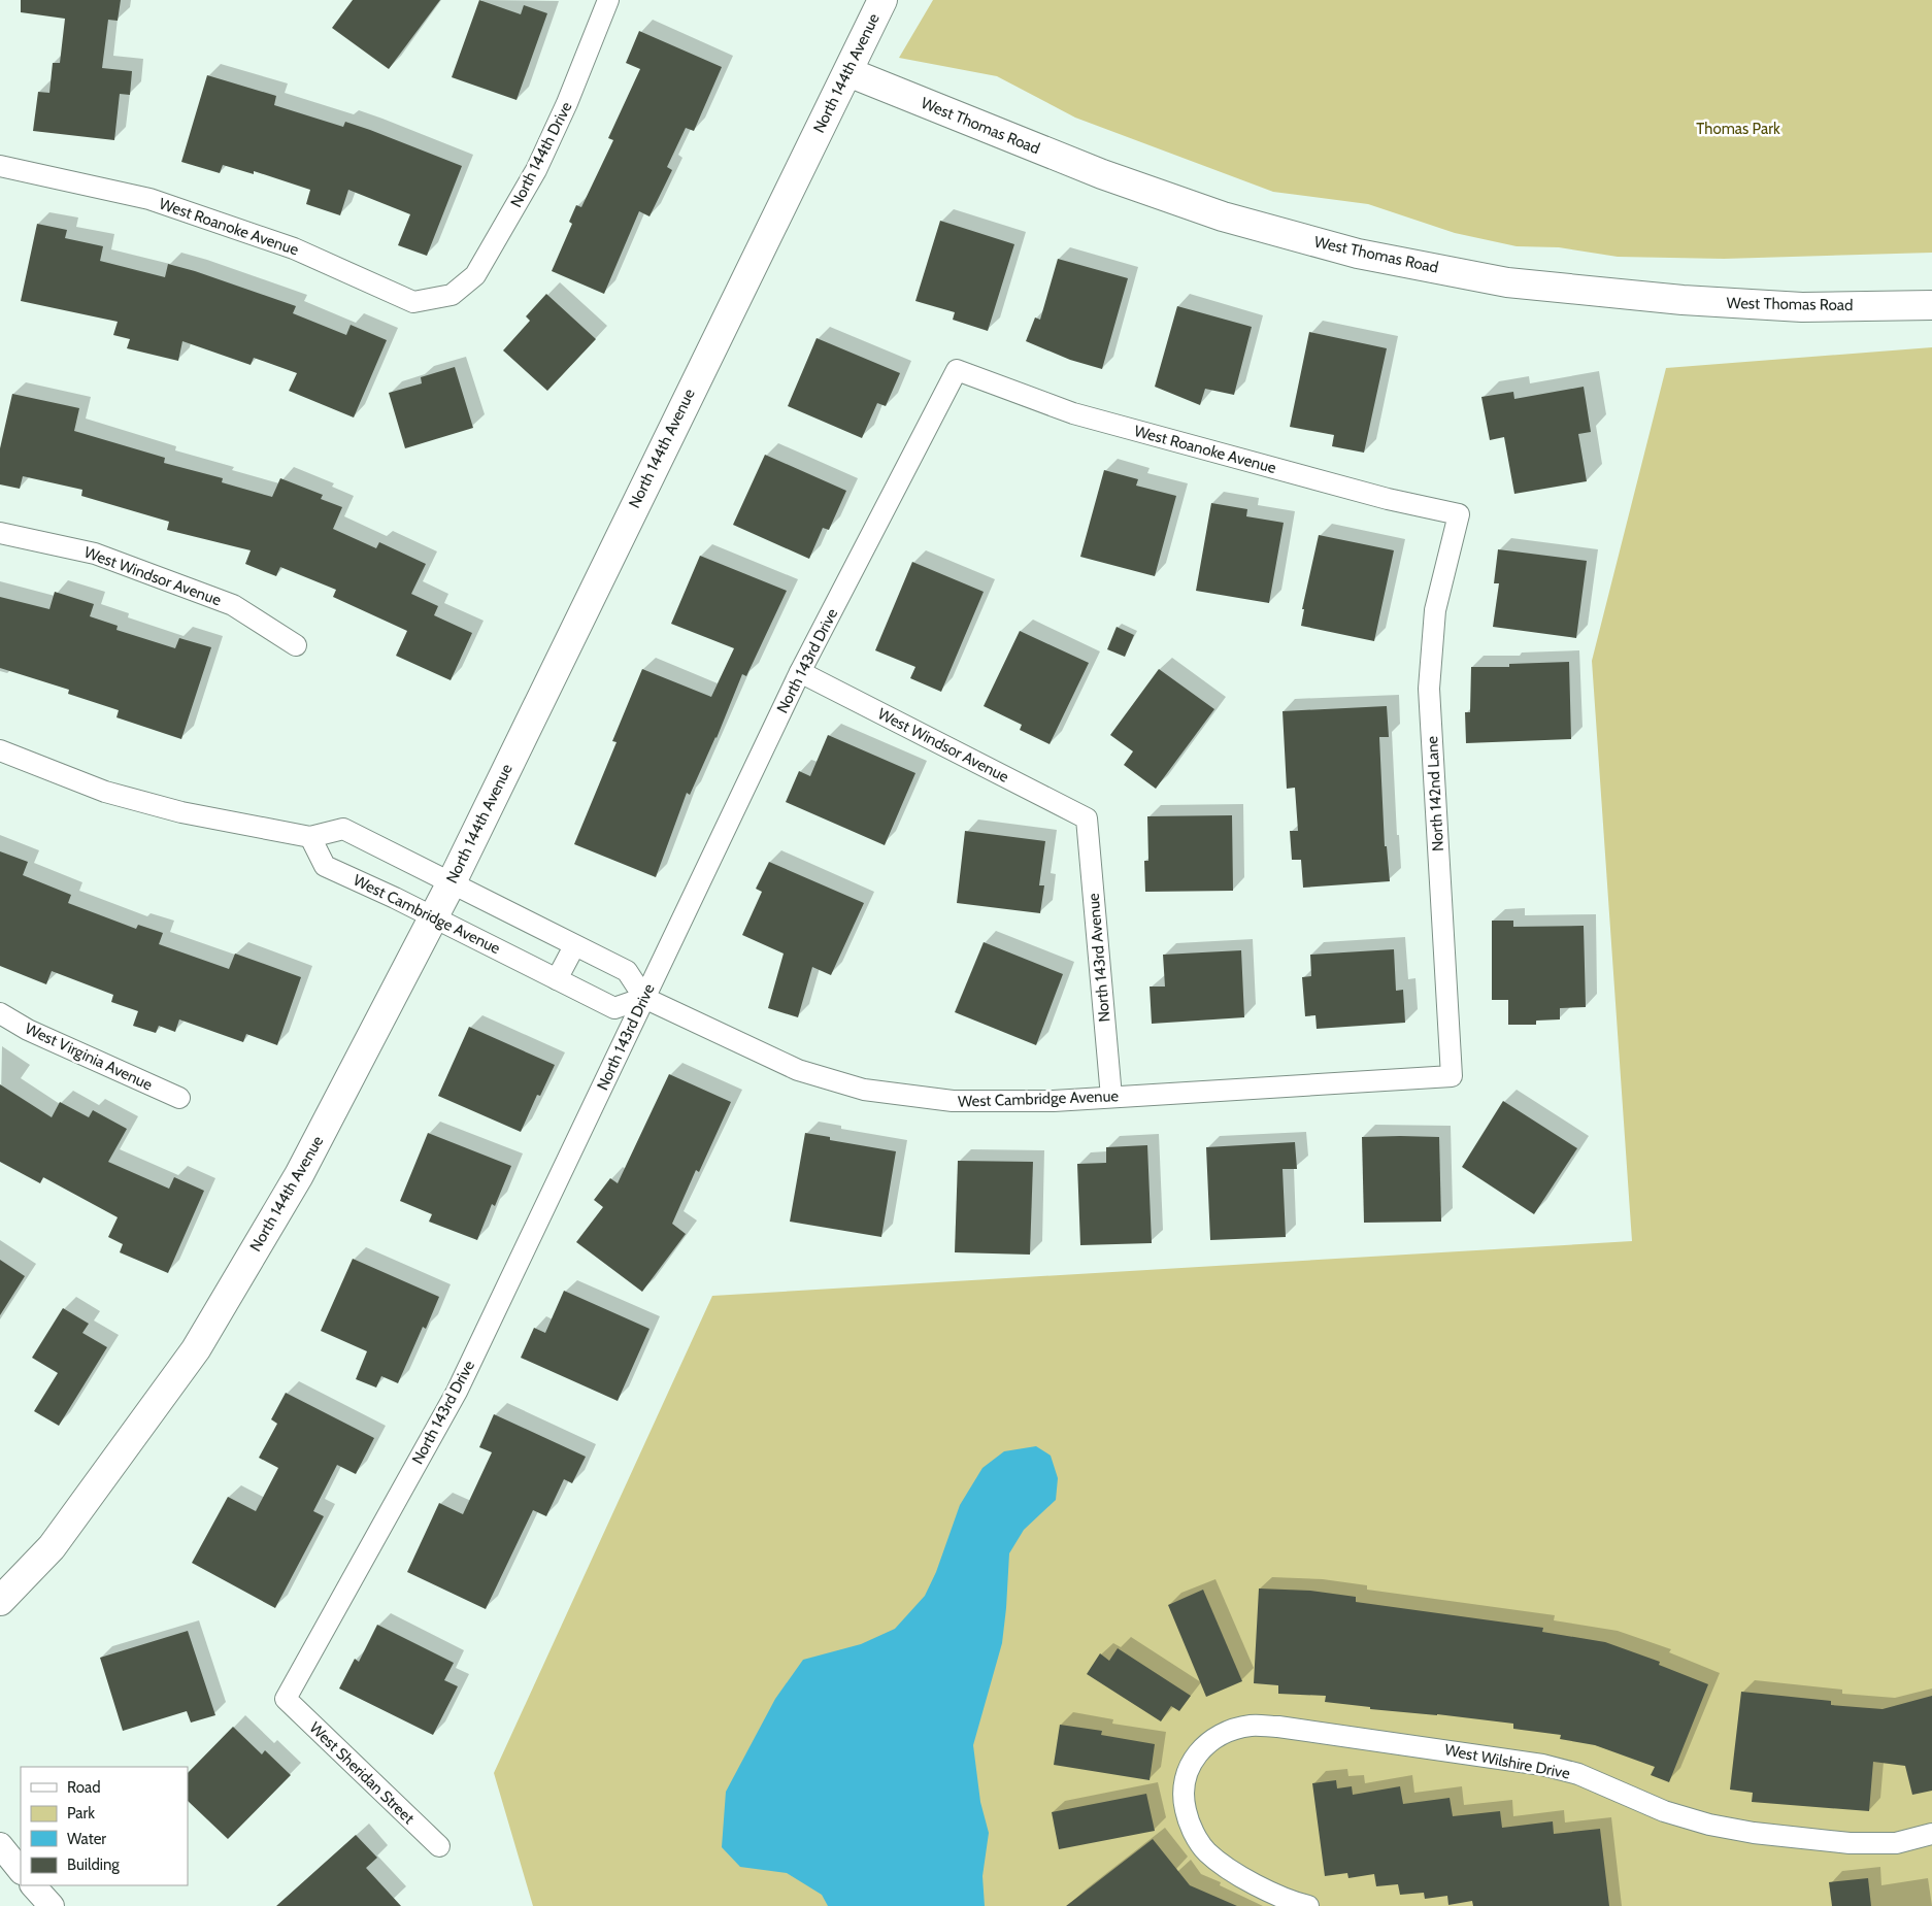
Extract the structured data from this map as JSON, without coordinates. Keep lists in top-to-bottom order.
{
  "streets": {
    "main road": ["North 144th Avenue", "West Thomas Road"],
    "street": [
      "North 144th Drive",
      "West Roanoke Avenue",
      "West Windsor Avenue",
      "North 143rd Drive",
      "North 142nd Lane",
      "West Cambridge Avenue",
      "North 143rd Avenue",
      "West Virginia Avenue",
      "West Wilshire Drive",
      "West Sheridan Street"
    ]
  },
  "crossings": [
    ["North 144th Avenue", "West Thomas Road"],
    ["North 144th Avenue", "West Cambridge Avenue"],
    ["North 144th Drive", "West Roanoke Avenue"],
    ["West Roanoke Avenue", "North 143rd Drive"],
    ["West Roanoke Avenue", "North 142nd Lane"],
    ["West Windsor Avenue", "North 143rd Drive"],
    ["West Windsor Avenue", "North 143rd Avenue"],
    ["North 143rd Drive", "West Cambridge Avenue"],
    ["North 143rd Drive", "West Sheridan Street"],
    ["North 142nd Lane", "West Cambridge Avenue"],
    ["West Cambridge Avenue", "North 143rd Avenue"]
  ],
  "parks": ["Thomas Park"],
  "legend": [
    "Road",
    "Park",
    "Water",
    "Building"
  ]
}
